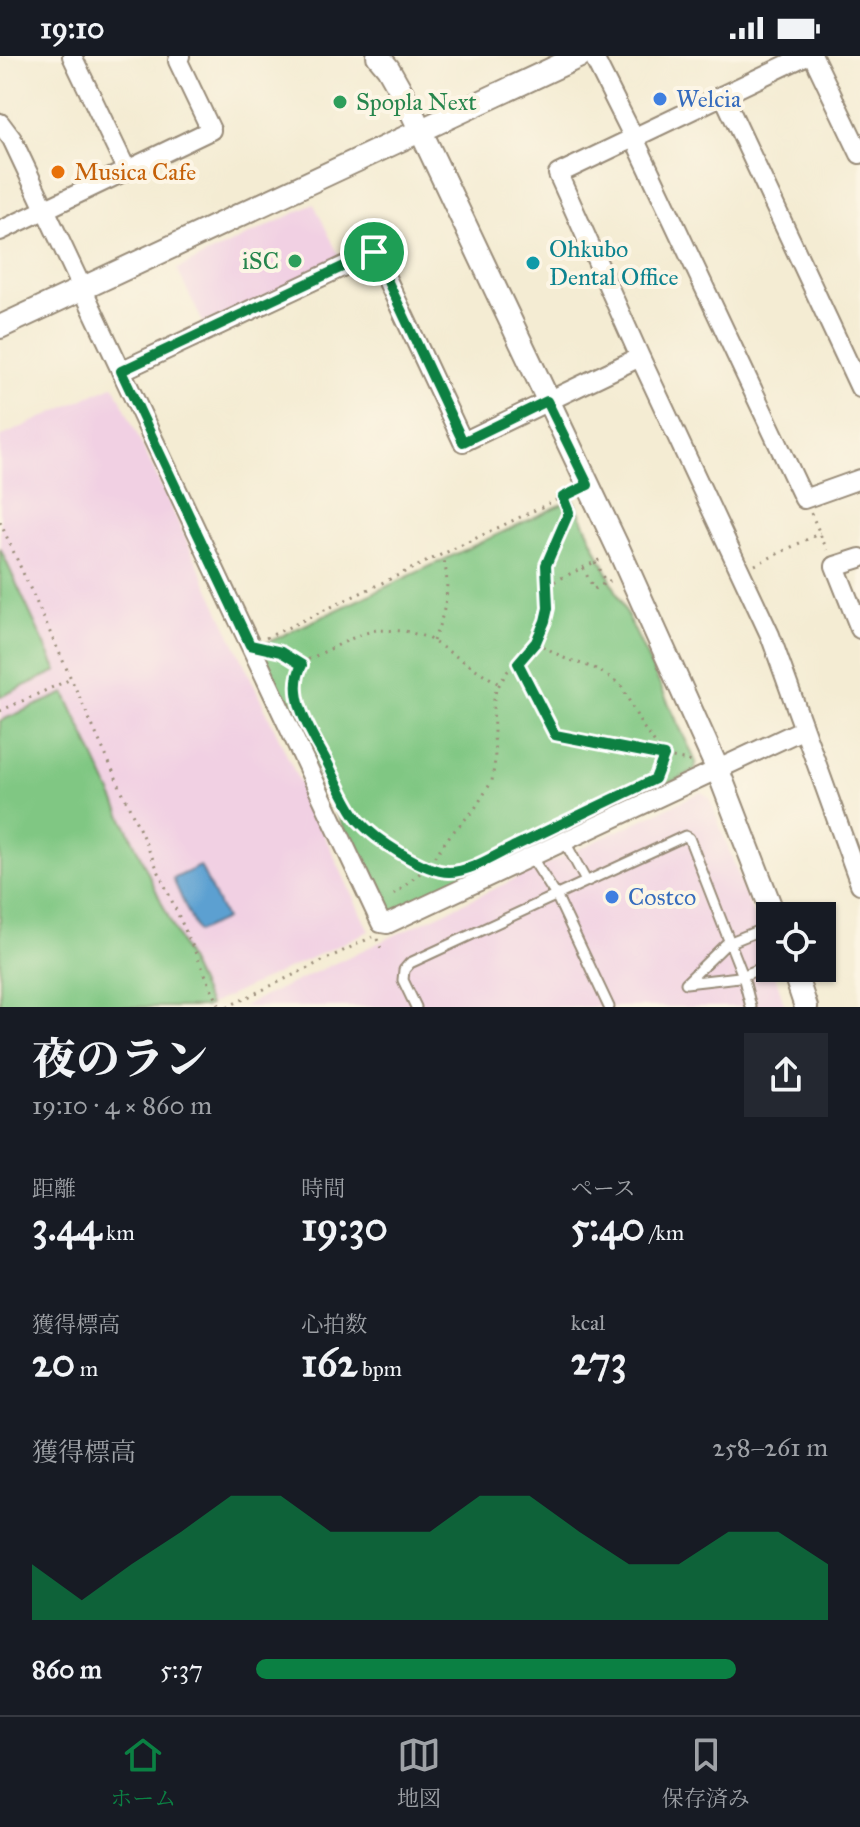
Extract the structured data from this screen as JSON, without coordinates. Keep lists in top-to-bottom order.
{
  "places": [
    "Welcia",
    "Spopla Next",
    "Musica Cafe",
    "iSC",
    "Ohkubo Dental Office",
    "Costco"
  ],
  "page": {
    "status": "19:10",
    "heading": ["夜のラン", "19:10 · 4 × 860 m"],
    "stats": [
      ["距離", "3.44 km"],
      ["時間", "19:30"],
      ["ペース", "5:40 /km"],
      ["獲得標高", "20 m"],
      ["心拍数", "162 bpm"],
      ["kcal", "273"]
    ],
    "chart": ["獲得標高", "258–261 m"],
    "list": [
      {
        "name": "860 m",
        "note": "5:37"
      }
    ],
    "tabs": ["ホーム", "地図", "保存済み"]
  }
}
